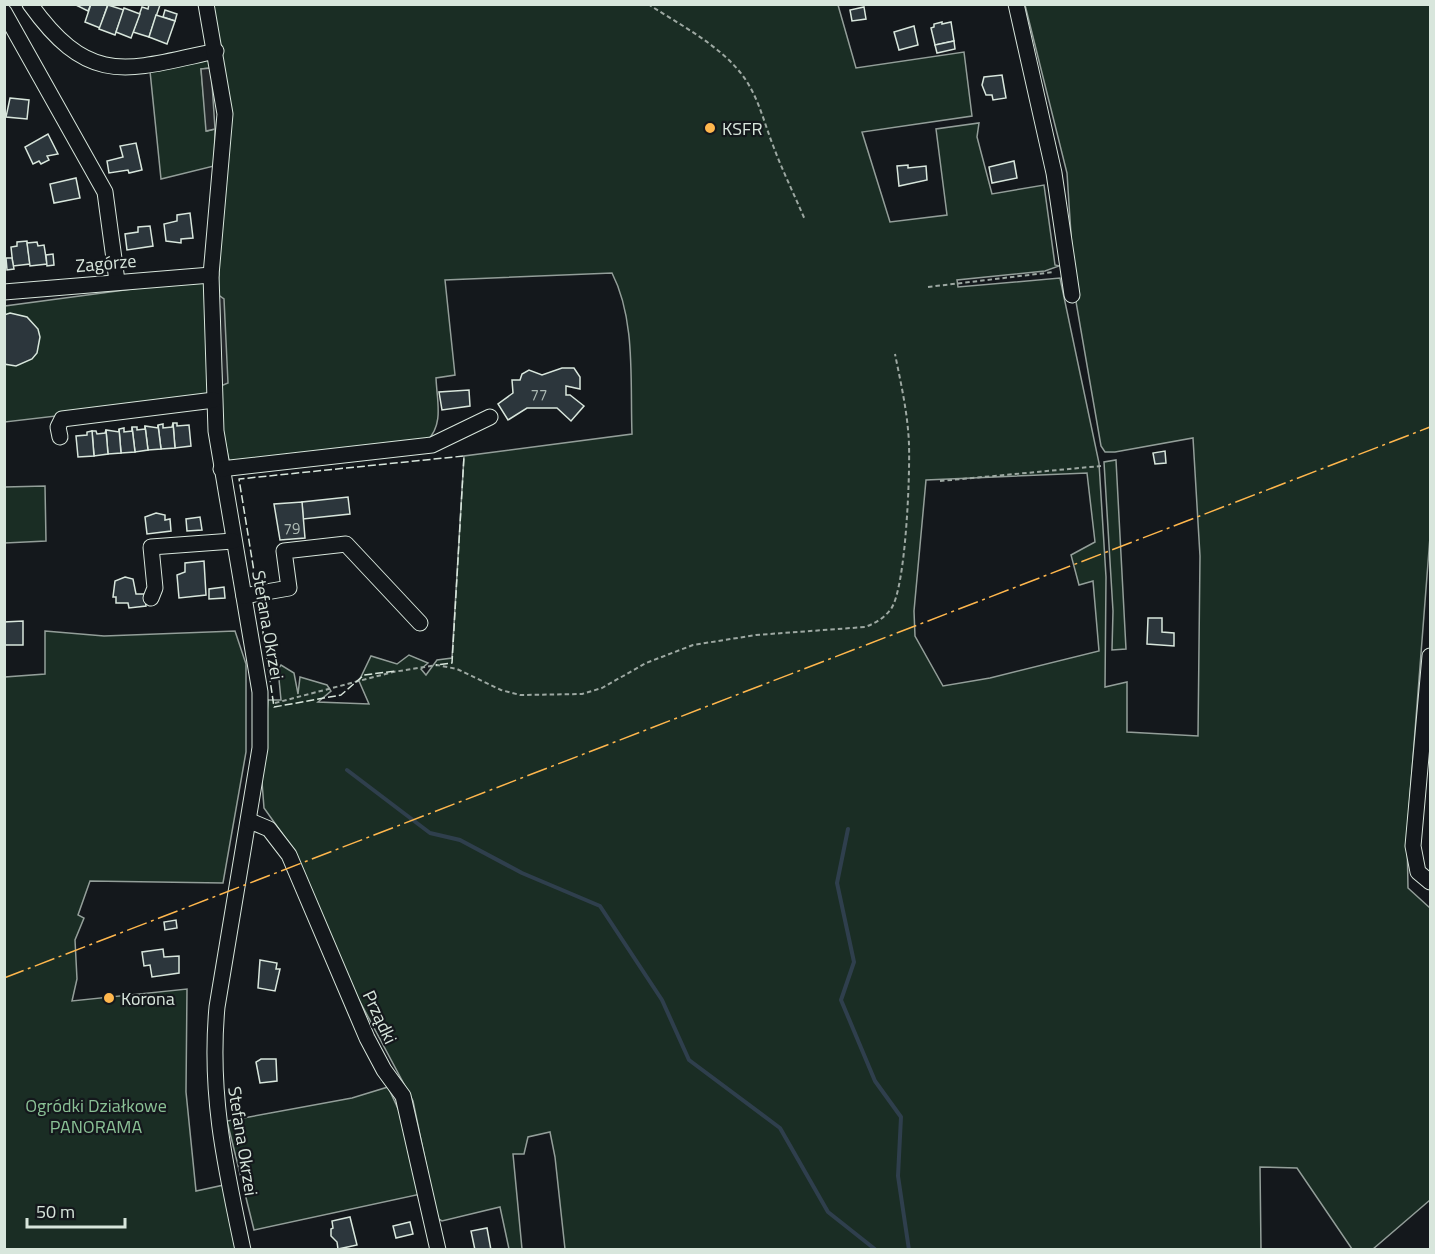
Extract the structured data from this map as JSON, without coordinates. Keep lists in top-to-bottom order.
{
  "streets": {
    "street": ["Zagórze", "Stefana Okrzei", "Prządki"]
  },
  "crossings": [
    ["Zagórze", "Stefana Okrzei"],
    ["Stefana Okrzei", "Prządki"]
  ],
  "parks": ["Ogródki Działkowe PANORAMA"],
  "places": ["KSFR", "Korona"],
  "house_numbers": ["77", "79"],
  "scale_bar": "50 m"
}
